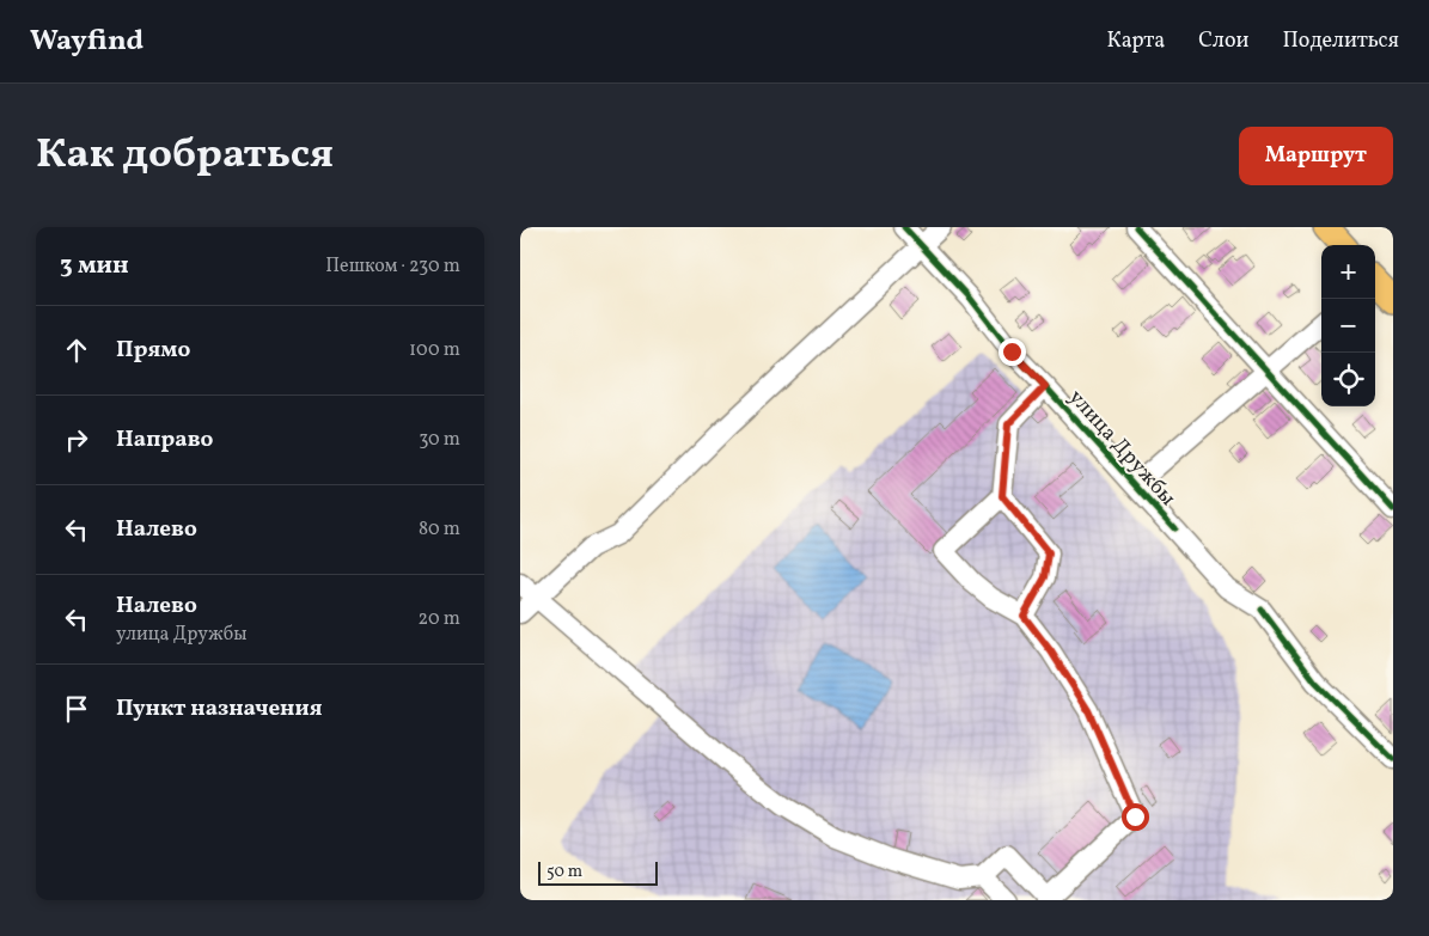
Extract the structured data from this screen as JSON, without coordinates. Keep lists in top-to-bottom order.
{
  "streets": {
    "street": ["улица Дружбы"]
  },
  "scale_bar": "50 m",
  "page": {
    "header": "Wayfind",
    "nav": ["Карта", "Слои", "Поделиться"],
    "title": "Как добраться",
    "buttons": "Маршрут",
    "heading": ["3 мин", "Пешком · 230 m"],
    "map_buttons": ["+", "−"],
    "list": [
      ["Прямо", "100 m"],
      ["Направо", "30 m"],
      ["Налево", "80 m"],
      ["Налево", "улица Дружбы", "20 m"],
      "Пункт назначения"
    ],
    "scale": "50 m"
  }
}
